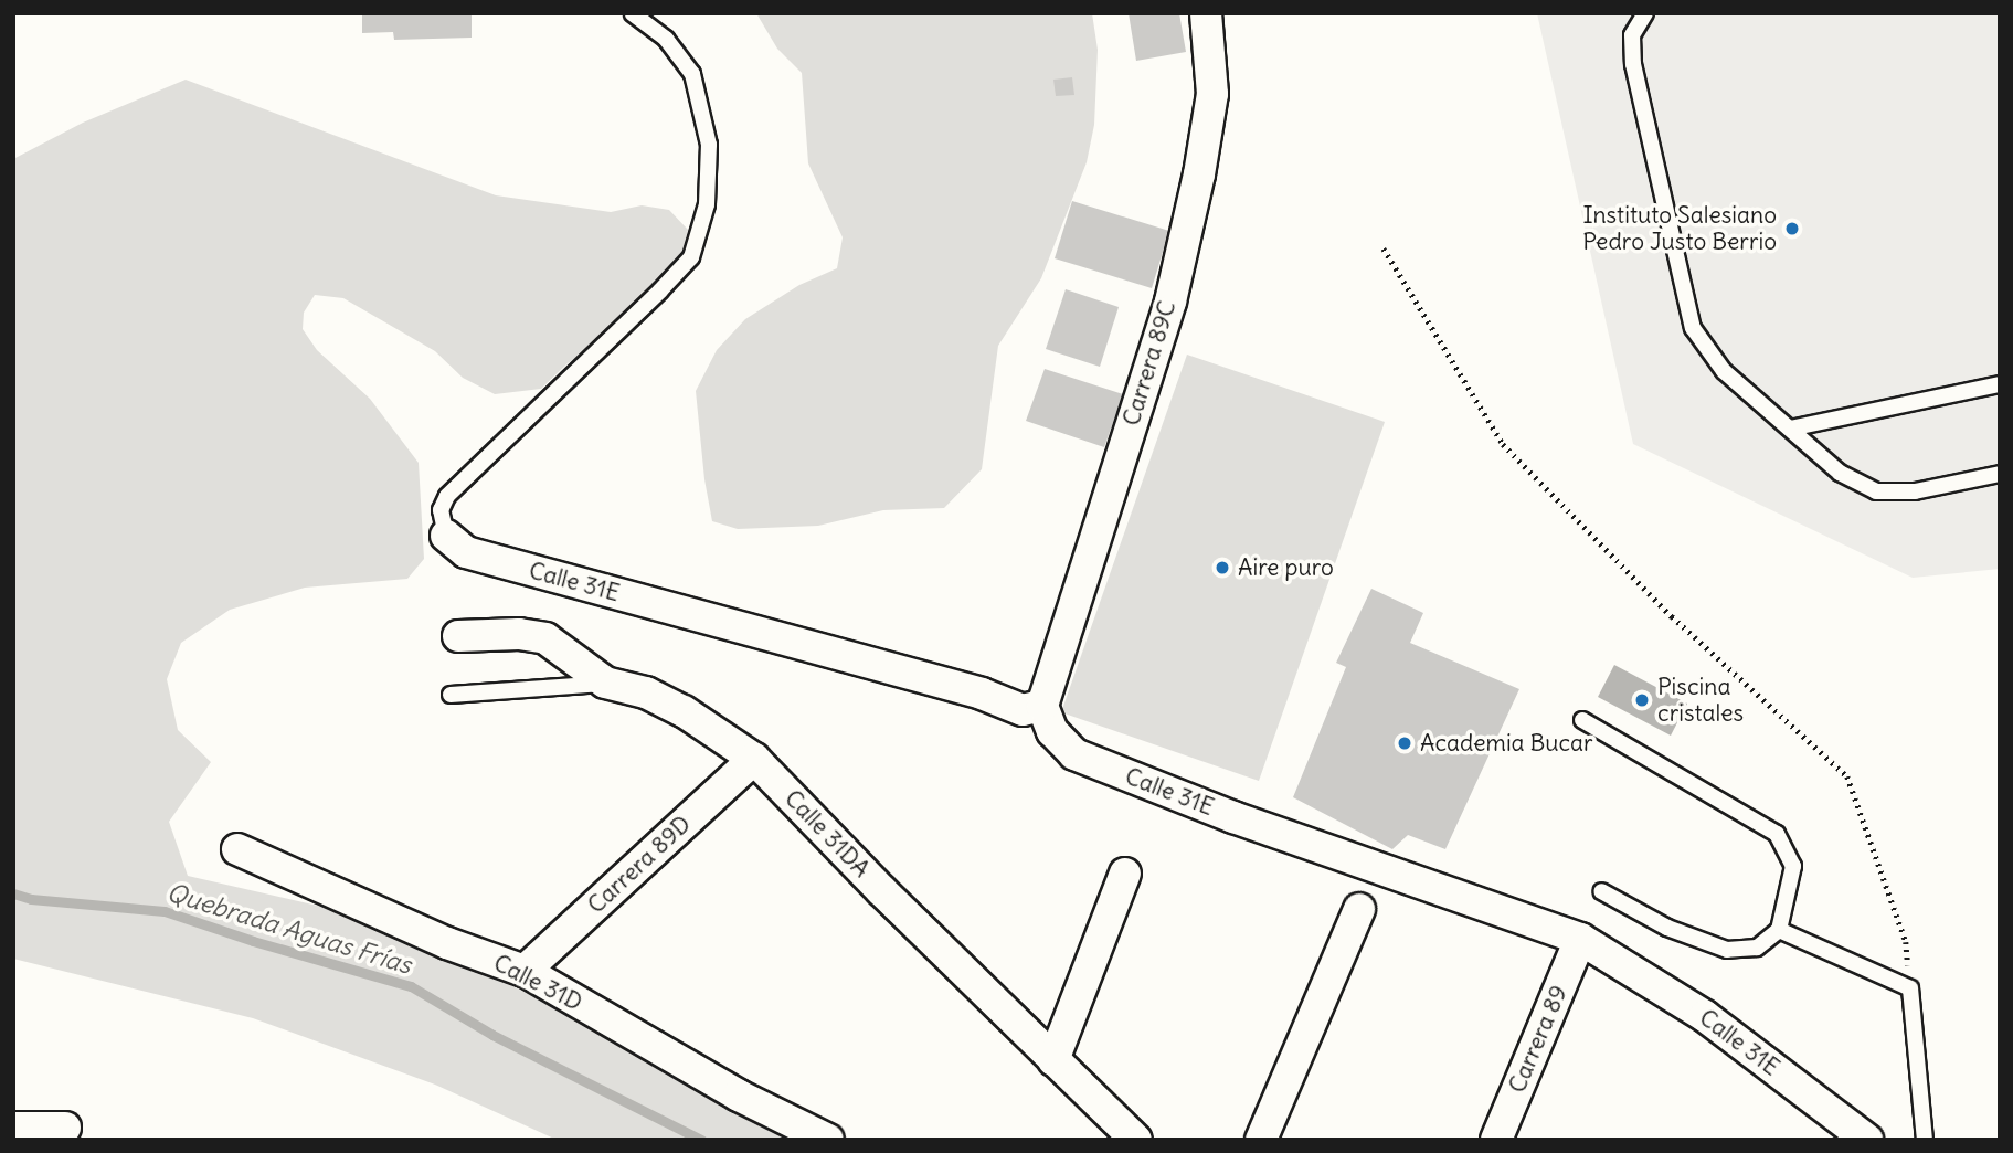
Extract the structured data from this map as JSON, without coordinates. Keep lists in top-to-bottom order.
{
  "streets": {
    "street": [
      "Carrera 89C",
      "Calle 31E",
      "Calle 31DA",
      "Carrera 89D",
      "Calle 31D",
      "Carrera 89"
    ]
  },
  "crossings": [
    ["Carrera 89C", "Calle 31E"],
    ["Calle 31E", "Carrera 89"],
    ["Calle 31DA", "Carrera 89D"],
    ["Carrera 89D", "Calle 31D"]
  ],
  "water": ["Quebrada Aguas Frías"],
  "places": [
    "Instituto Salesiano Pedro Justo Berrio",
    "Aire puro",
    "Piscina cristales",
    "Academia Bucar"
  ]
}
